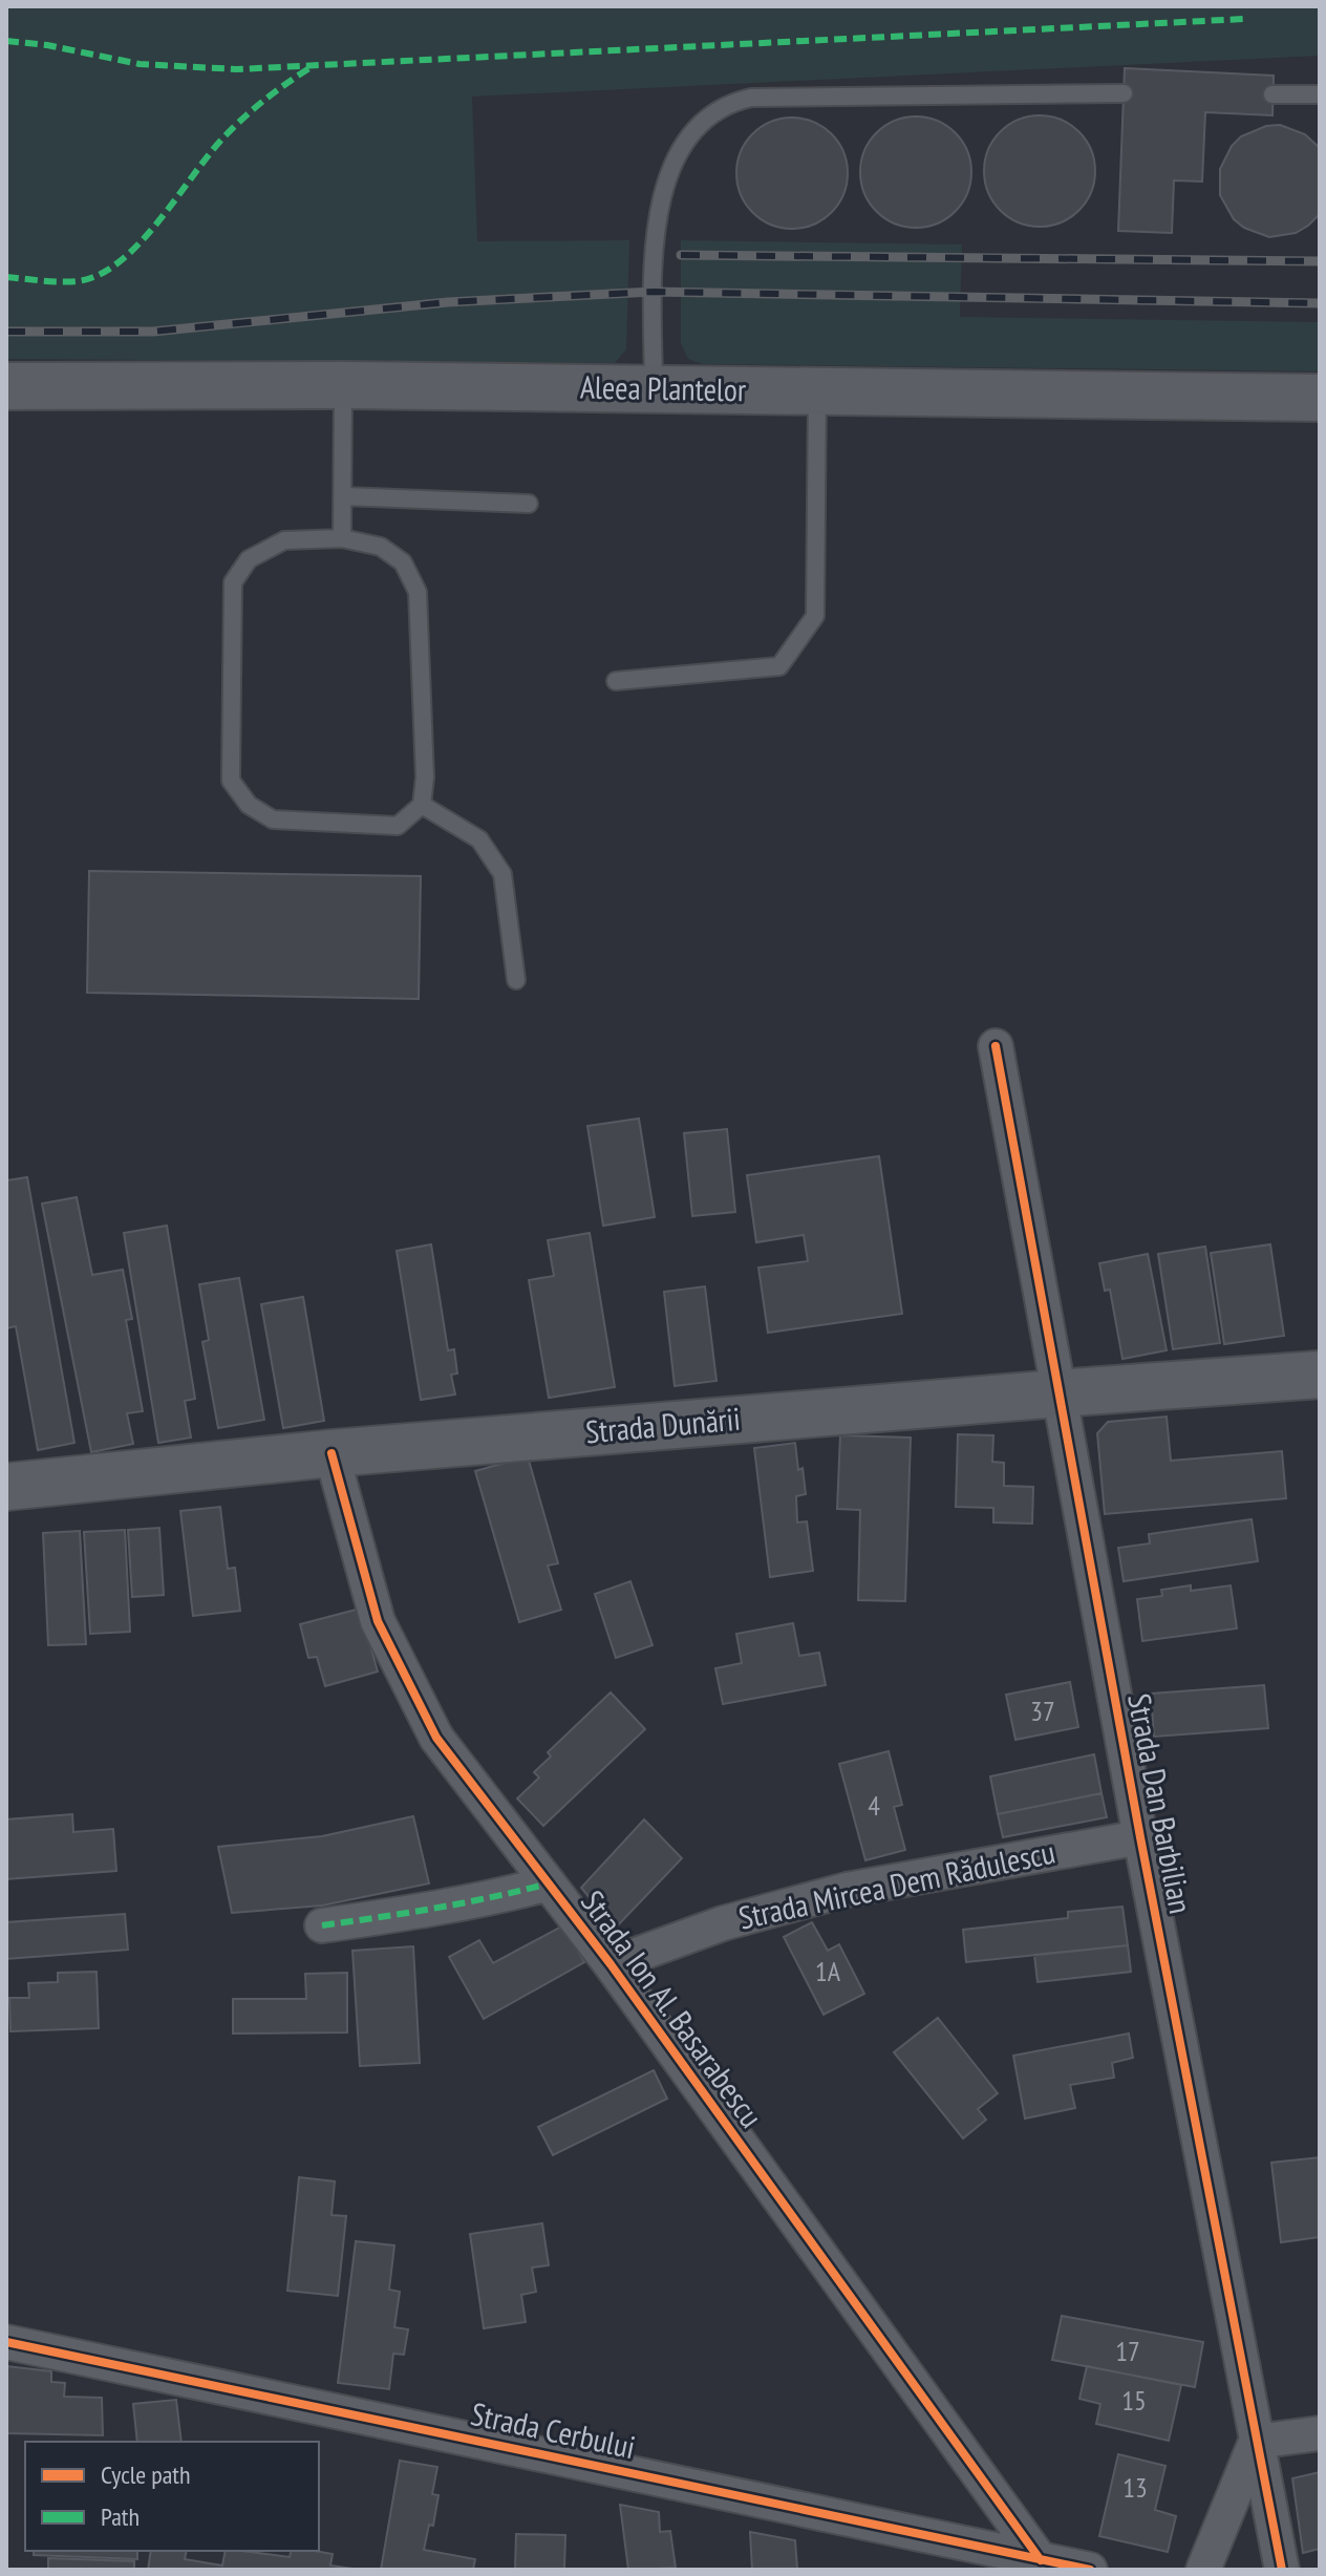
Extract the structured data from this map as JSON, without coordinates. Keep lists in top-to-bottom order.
{
  "streets": {
    "street": [
      "Aleea Plantelor",
      "Strada Dunării",
      "Strada Dan Barbilian",
      "Strada Mircea Dem Rădulescu",
      "Strada Ion Al. Basarabescu",
      "Strada Cerbului"
    ]
  },
  "crossings": [
    ["Strada Dunării", "Strada Dan Barbilian"],
    ["Strada Dunării", "Strada Ion Al. Basarabescu"],
    ["Strada Dan Barbilian", "Strada Mircea Dem Rădulescu"],
    ["Strada Mircea Dem Rădulescu", "Strada Ion Al. Basarabescu"],
    ["Strada Ion Al. Basarabescu", "Strada Cerbului"]
  ],
  "house_numbers": [
    "37",
    "4",
    "1A",
    "17",
    "15",
    "13"
  ],
  "legend": ["Cycle path", "Path"]
}
